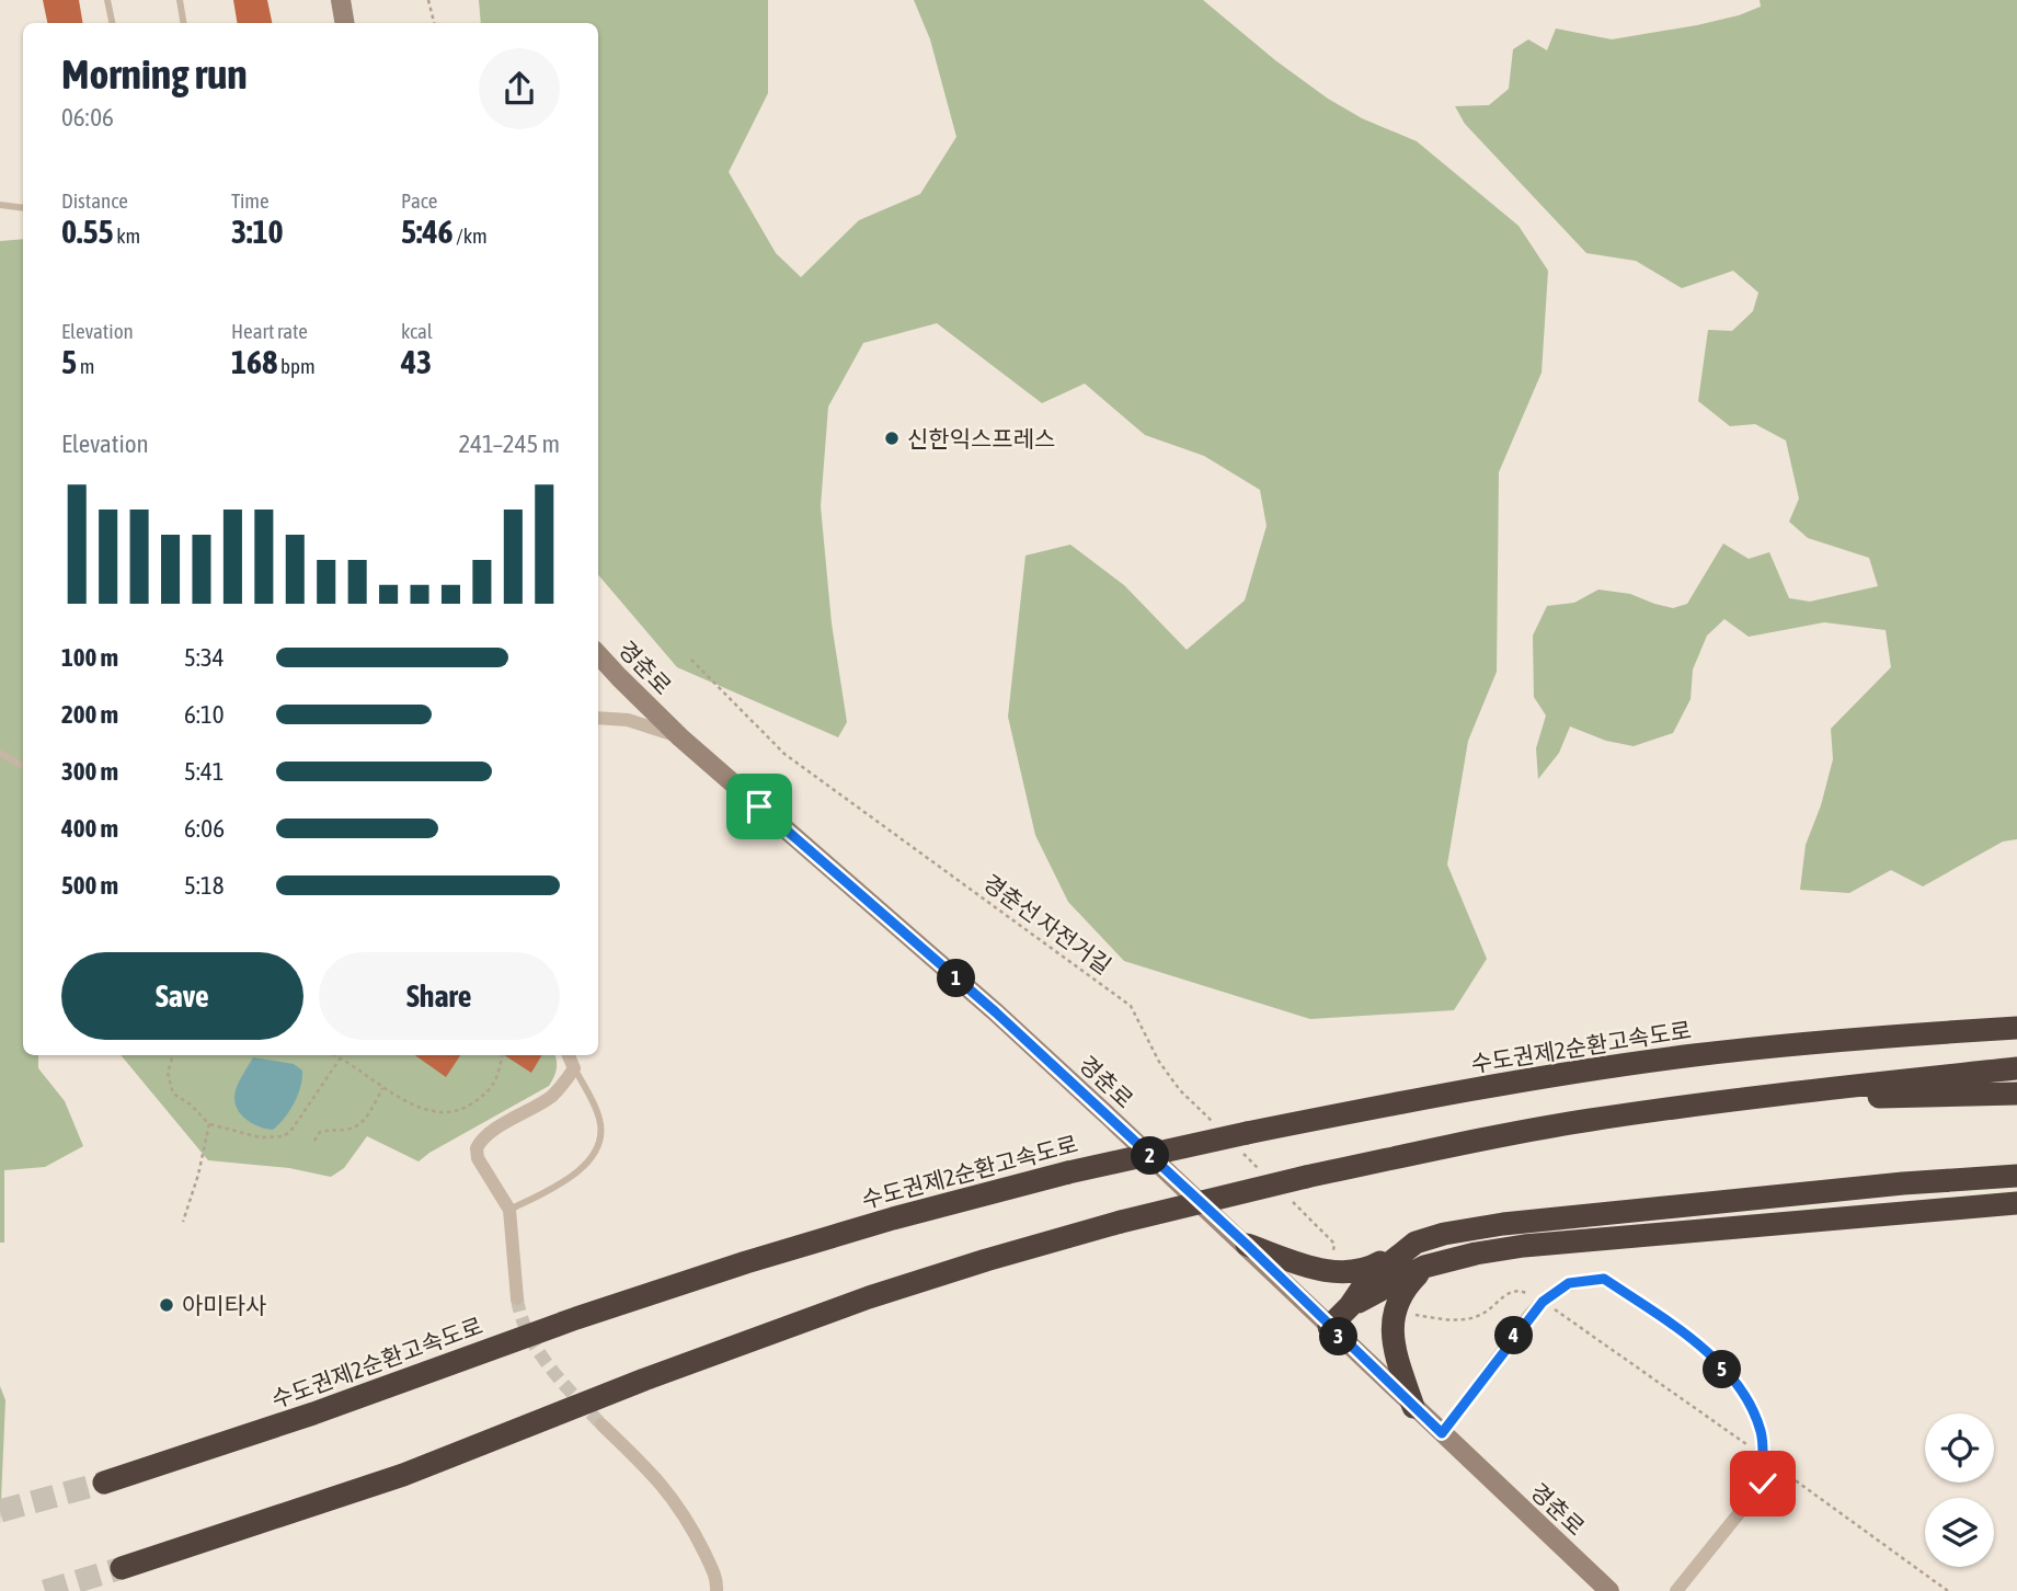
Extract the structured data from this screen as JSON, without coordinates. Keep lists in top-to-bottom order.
{
  "streets": {
    "highway": ["수도권제2순환고속도로"],
    "street": ["경춘로"],
    "path": ["경춘선 자전거길"]
  },
  "places": ["신한익스프레스", "아미타사"],
  "page": {
    "heading": ["Morning run", "06:06"],
    "stats": [
      ["Distance", "0.55 km"],
      ["Time", "3:10"],
      ["Pace", "5:46 /km"],
      ["Elevation", "5 m"],
      ["Heart rate", "168 bpm"],
      ["kcal", "43"]
    ],
    "chart": ["Elevation", "241–245 m"],
    "list": [
      {
        "name": "100 m",
        "note": "5:34"
      },
      {
        "name": "200 m",
        "note": "6:10"
      },
      {
        "name": "300 m",
        "note": "5:41"
      },
      {
        "name": "400 m",
        "note": "6:06"
      },
      {
        "name": "500 m",
        "note": "5:18"
      }
    ],
    "buttons": ["Save", "Share"],
    "pins": [
      "1",
      "2",
      "4",
      "3",
      "5"
    ]
  }
}
